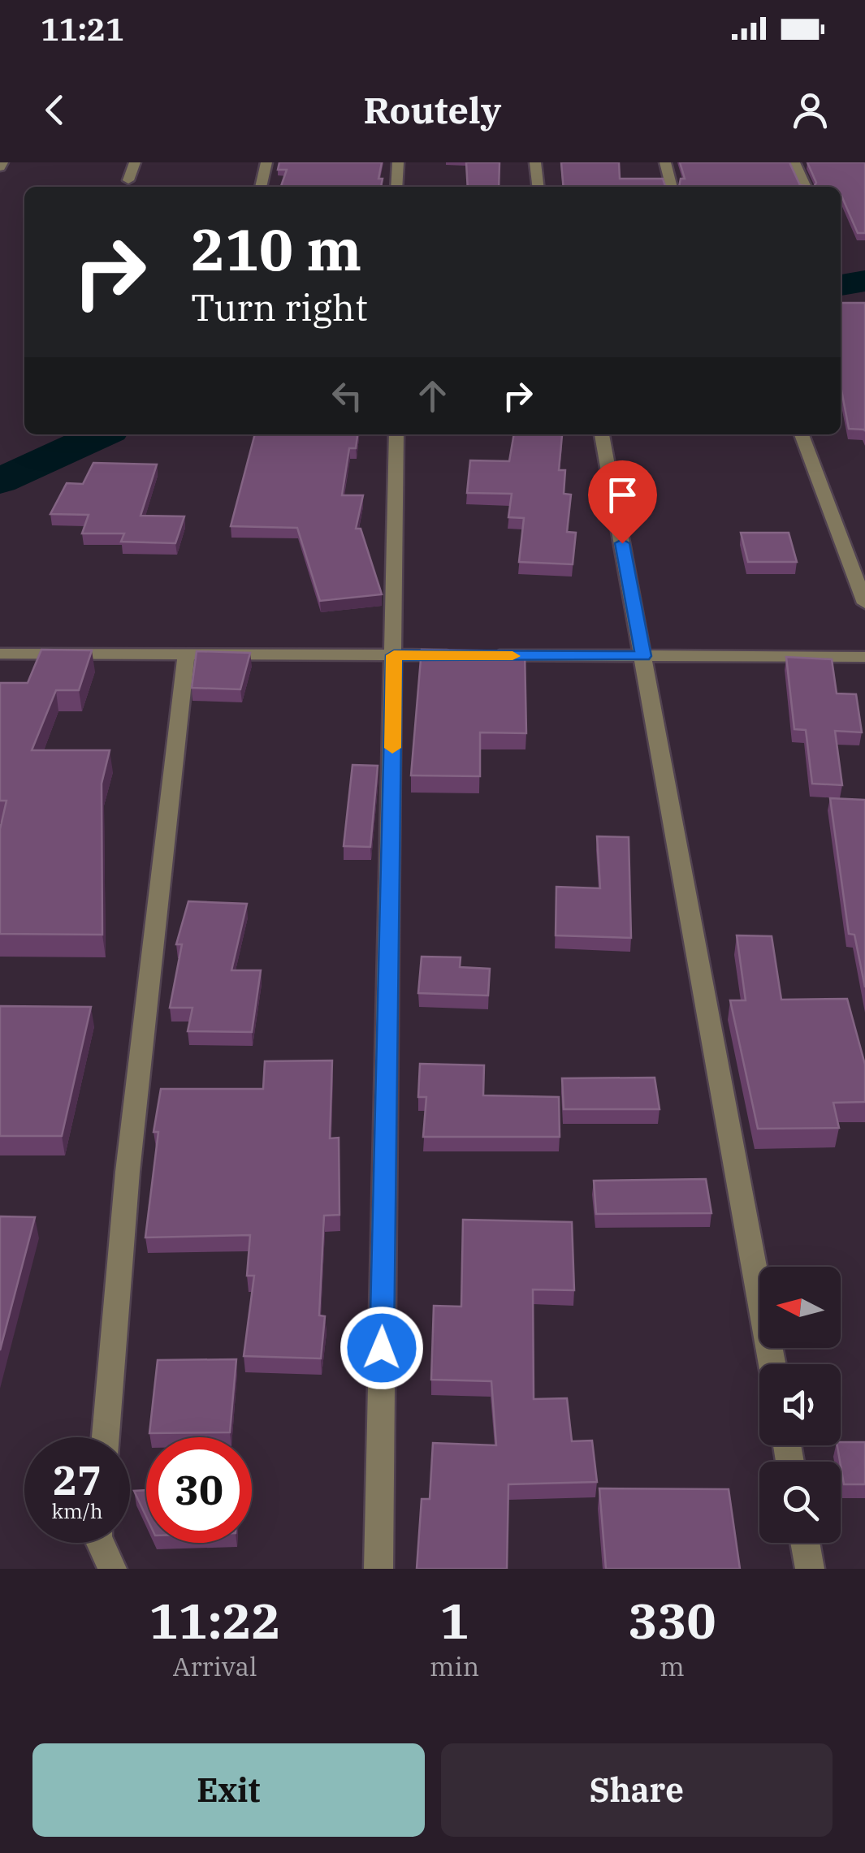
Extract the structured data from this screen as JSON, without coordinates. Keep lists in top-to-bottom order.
{
  "north": "left",
  "page": {
    "status": "11:21",
    "header": "Routely",
    "turn": ["210 m", "Turn right"],
    "speed": "27 km/h",
    "limit": "30",
    "eta": [
      "11:22",
      "Arrival",
      "1",
      "min",
      "330",
      "m"
    ],
    "buttons": ["Exit", "Share"]
  }
}
